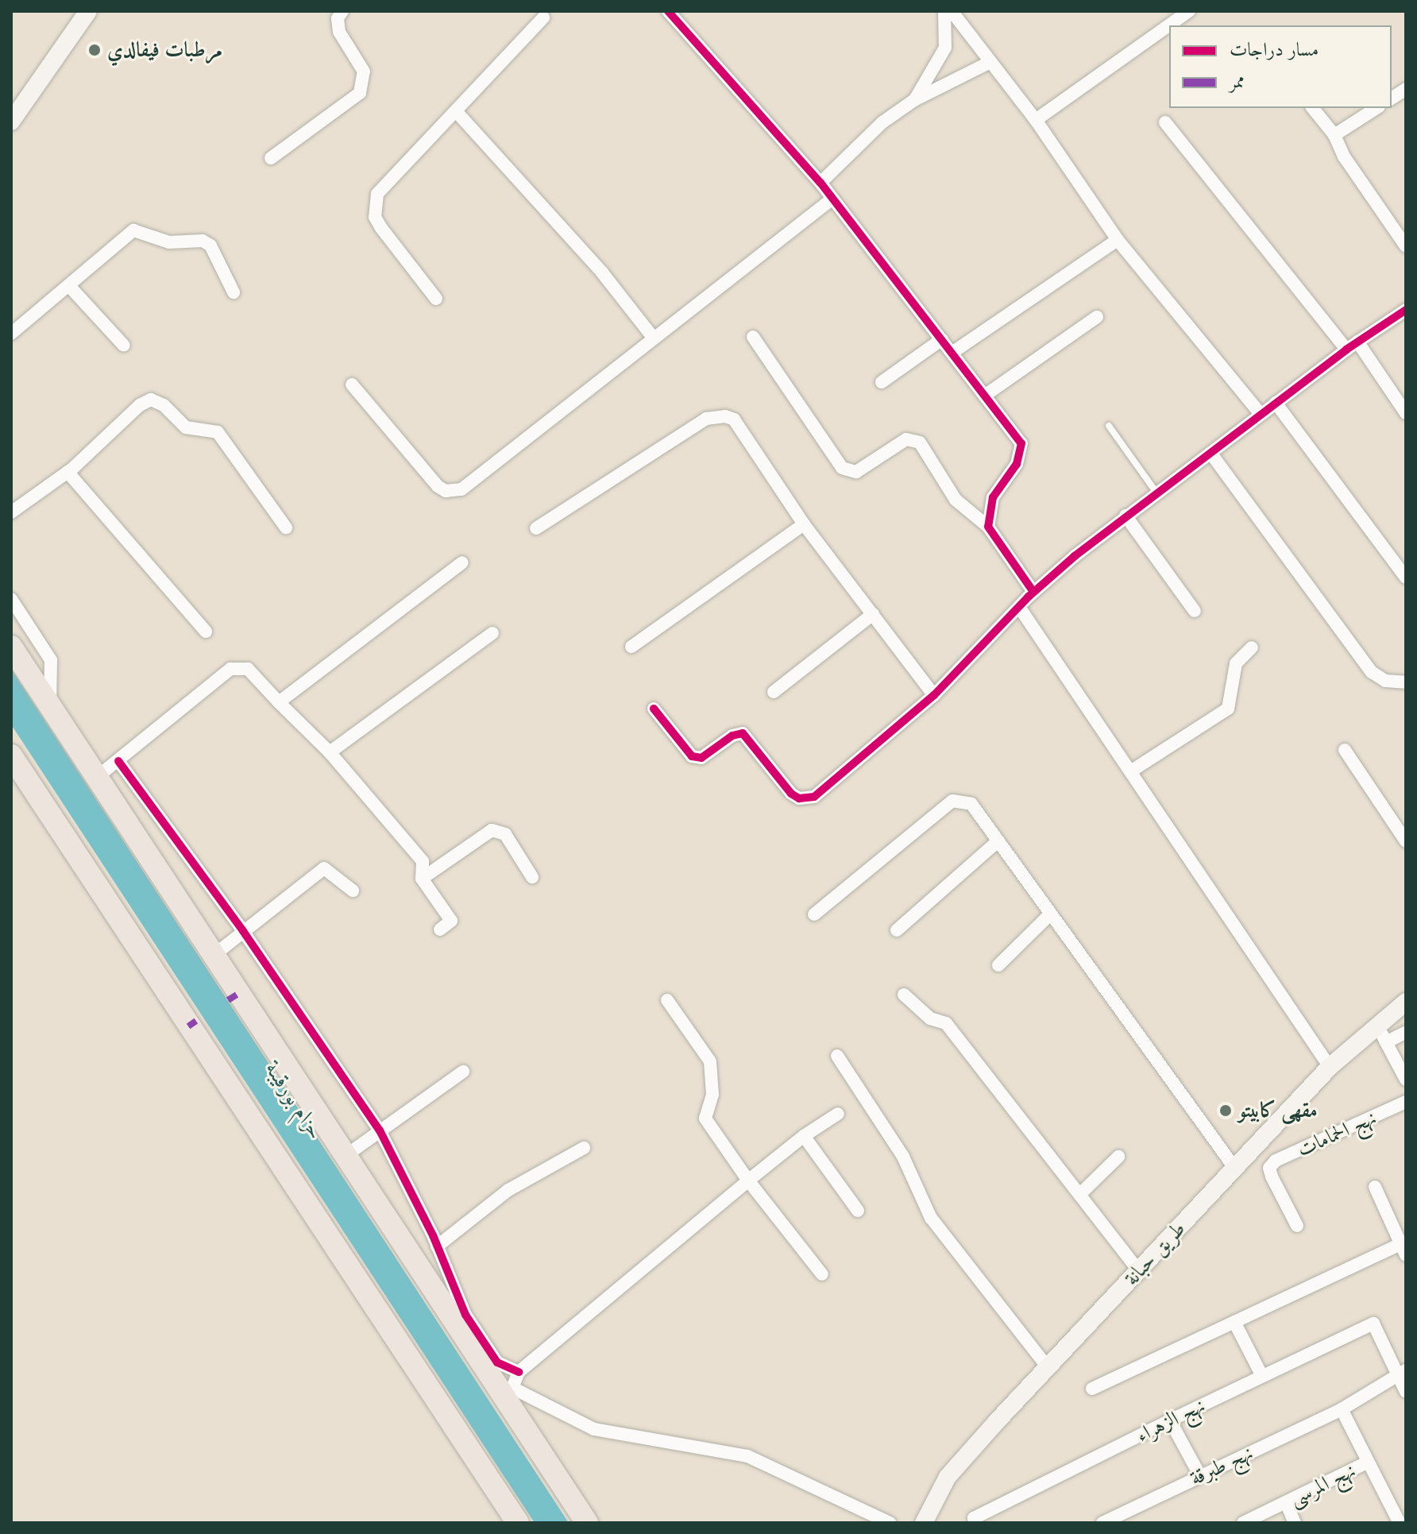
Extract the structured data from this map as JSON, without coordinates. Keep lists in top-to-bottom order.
{
  "streets": {
    "street": [
      "نهج الحمامات",
      "طريق حبانة",
      "نهج الزهراء",
      "نهج طبرقة",
      "نهج المرسى"
    ]
  },
  "crossings": [
    ["نهج الزهراء", "نهج طبرقة"]
  ],
  "water": ["حزام بورقيبة"],
  "places": ["مرطبات فيفالدي", "مقهى كابيتو"],
  "legend": ["مسار دراجات", "ممر"]
}
